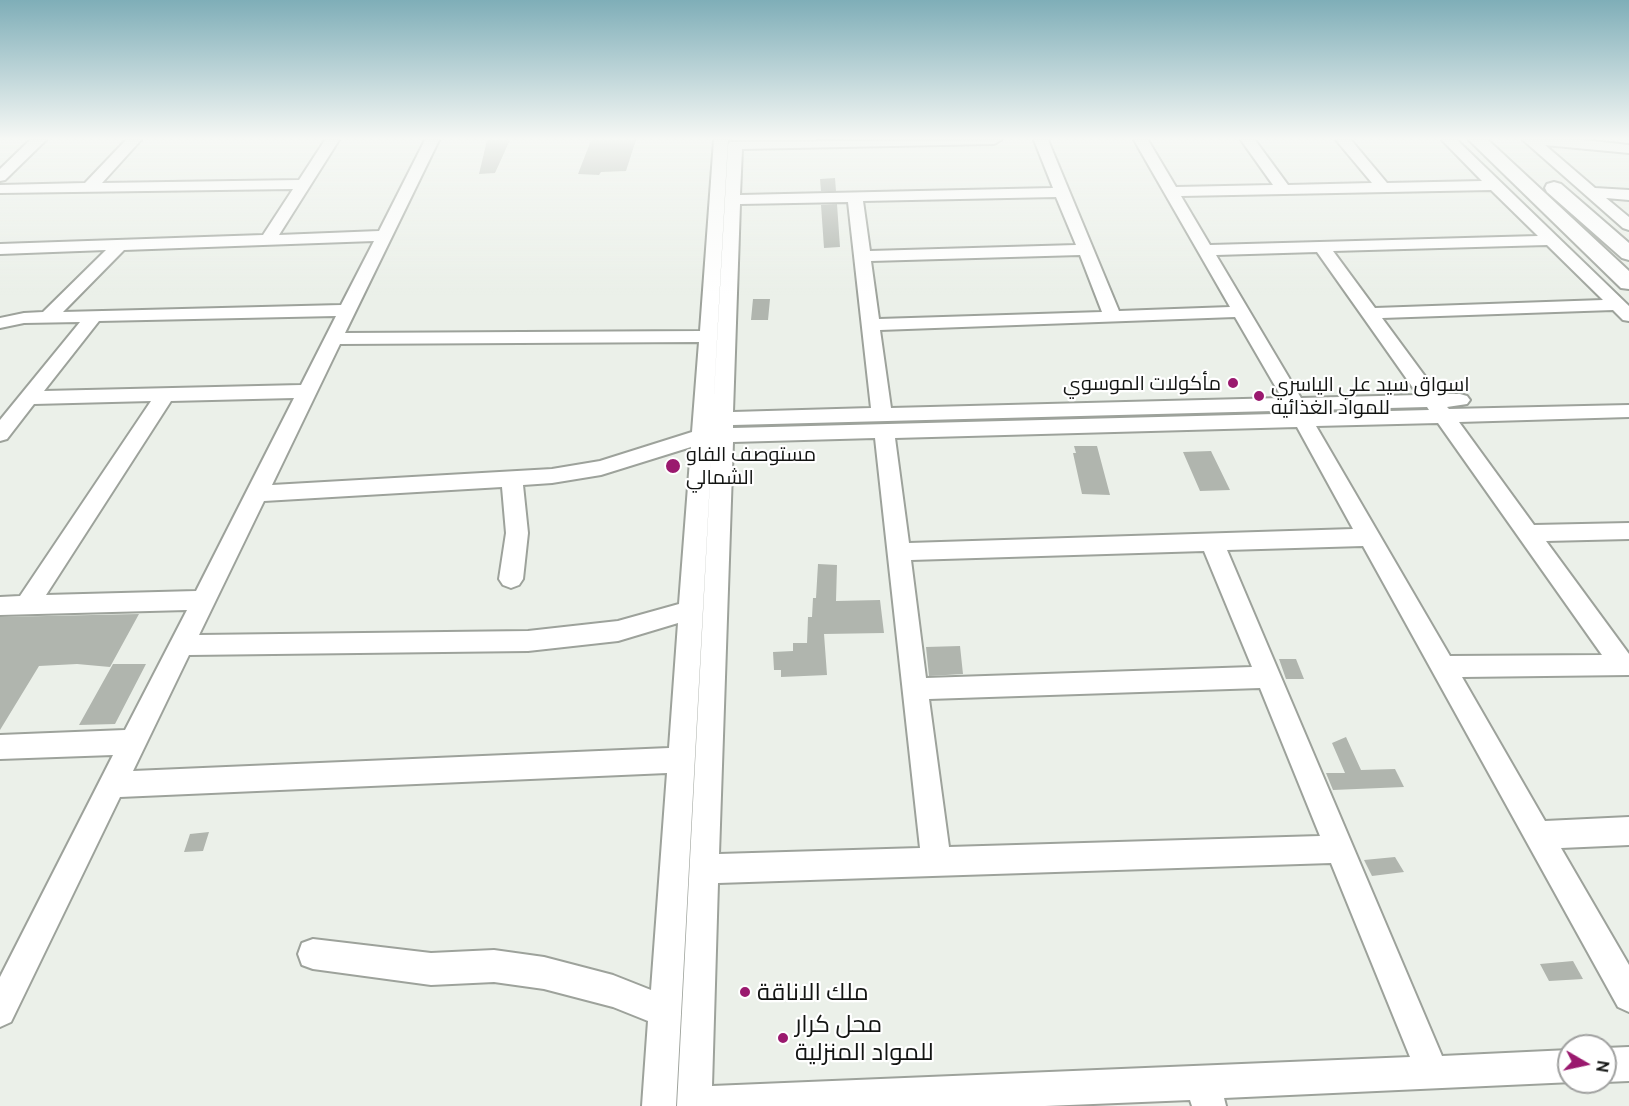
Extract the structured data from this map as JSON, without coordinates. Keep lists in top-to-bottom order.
{
  "places": [
    "مأكولات الموسوي",
    "اسواق سيد علي الياسري للمواد الغذائيه",
    "مستوصف الفاو الشمالي",
    "ملك الاناقة",
    "محل كرار للمواد المنزلية"
  ],
  "north": "right"
}
